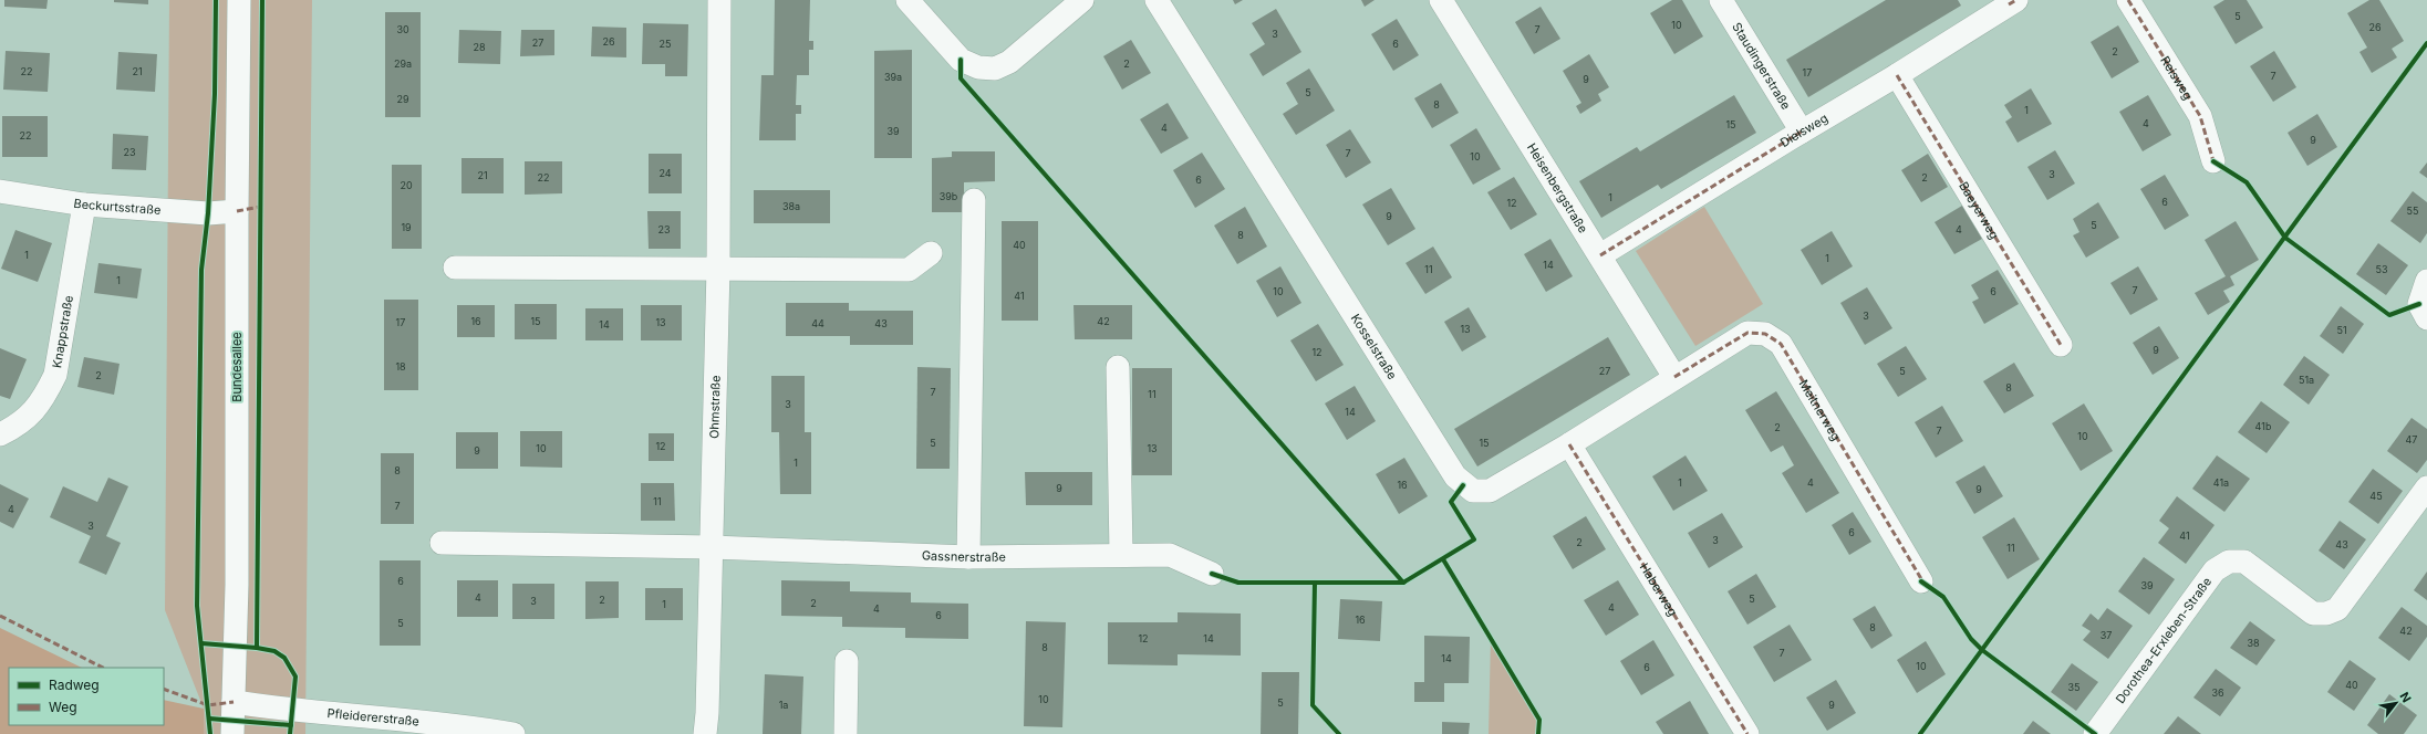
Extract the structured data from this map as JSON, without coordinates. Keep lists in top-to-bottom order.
{
  "streets": {
    "street": [
      "Staudingerstraße",
      "Reisweg",
      "Dielsweg",
      "Heisenbergstraße",
      "Beckurtsstraße",
      "Baeyerweg",
      "Knappstraße",
      "Kosselstraße",
      "Bundesallee",
      "Ohmstraße",
      "Meitnerweg",
      "Gassnerstraße",
      "Haberweg",
      "Dorothea-Erxleben-Straße",
      "Pfleidererstraße"
    ]
  },
  "crossings": [
    ["Staudingerstraße", "Dielsweg"],
    ["Dielsweg", "Heisenbergstraße"],
    ["Dielsweg", "Baeyerweg"],
    ["Heisenbergstraße", "Kosselstraße"],
    ["Heisenbergstraße", "Meitnerweg"],
    ["Beckurtsstraße", "Knappstraße"],
    ["Beckurtsstraße", "Bundesallee"],
    ["Kosselstraße", "Meitnerweg"],
    ["Kosselstraße", "Haberweg"],
    ["Bundesallee", "Pfleidererstraße"],
    ["Ohmstraße", "Gassnerstraße"]
  ],
  "house_numbers": [
    "5",
    "10",
    "26",
    "30",
    "7",
    "3",
    "26",
    "27",
    "25",
    "6",
    "28",
    "2",
    "29a",
    "2",
    "22",
    "21",
    "17",
    "7",
    "39a",
    "9",
    "5",
    "29",
    "8",
    "1",
    "4",
    "15",
    "4",
    "39",
    "22",
    "9",
    "23",
    "7",
    "10",
    "24",
    "3",
    "21",
    "22",
    "2",
    "6",
    "20",
    "39b",
    "1",
    "6",
    "12",
    "38a",
    "55",
    "9",
    "5",
    "19",
    "23",
    "4",
    "8",
    "40",
    "1",
    "1",
    "14",
    "11",
    "53",
    "1",
    "7",
    "10",
    "6",
    "41",
    "3",
    "16",
    "15",
    "42",
    "17",
    "13",
    "44",
    "43",
    "14",
    "13",
    "51",
    "9",
    "12",
    "18",
    "27",
    "5",
    "2",
    "51a",
    "8",
    "7",
    "11",
    "3",
    "14",
    "41b",
    "2",
    "7",
    "10",
    "47",
    "5",
    "15",
    "12",
    "10",
    "13",
    "9",
    "1",
    "8",
    "1",
    "4",
    "41a",
    "16",
    "9",
    "9",
    "45",
    "11",
    "7",
    "4",
    "3",
    "6",
    "41",
    "3",
    "2",
    "43",
    "11",
    "6",
    "39",
    "4",
    "5",
    "2",
    "3",
    "2",
    "1",
    "4",
    "4",
    "6",
    "16",
    "5",
    "8",
    "42",
    "37",
    "12",
    "14",
    "38",
    "8",
    "7",
    "14",
    "10",
    "6",
    "40",
    "35",
    "36",
    "10",
    "5",
    "1a",
    "9"
  ],
  "legend": ["Radweg", "Weg"],
  "north": "top right"
}
